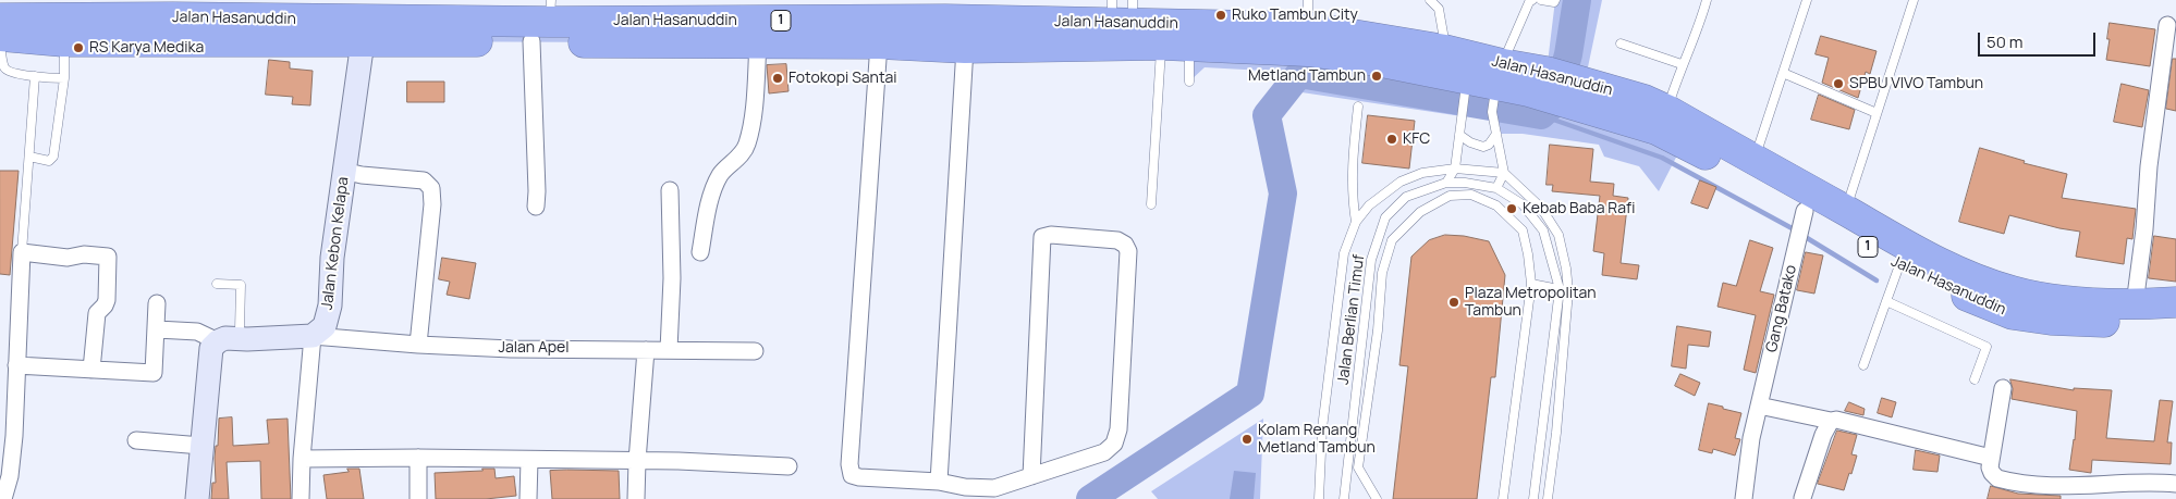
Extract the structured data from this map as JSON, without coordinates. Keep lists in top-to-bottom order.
{
  "streets": {
    "highway": ["Jalan Hasanuddin", "1"],
    "street": ["Jalan Kebon Kelapa", "Gang Batako", "Jalan Apel"],
    "lane": ["Jalan Berlian Timuf"]
  },
  "crossings": [
    ["Jalan Hasanuddin", "Jalan Kebon Kelapa"],
    ["Jalan Hasanuddin", "Gang Batako"],
    ["Jalan Kebon Kelapa", "Jalan Apel"]
  ],
  "places": [
    "Ruko Tambun City",
    "RS Karya Medika",
    "Metland Tambun",
    "Fotokopi Santai",
    "SPBU VIVO Tambun",
    "KFC",
    "Kebab Baba Rafi",
    "Plaza Metropolitan Tambun",
    "Kolam Renang Metland Tambun"
  ],
  "scale_bar": "50 m"
}
